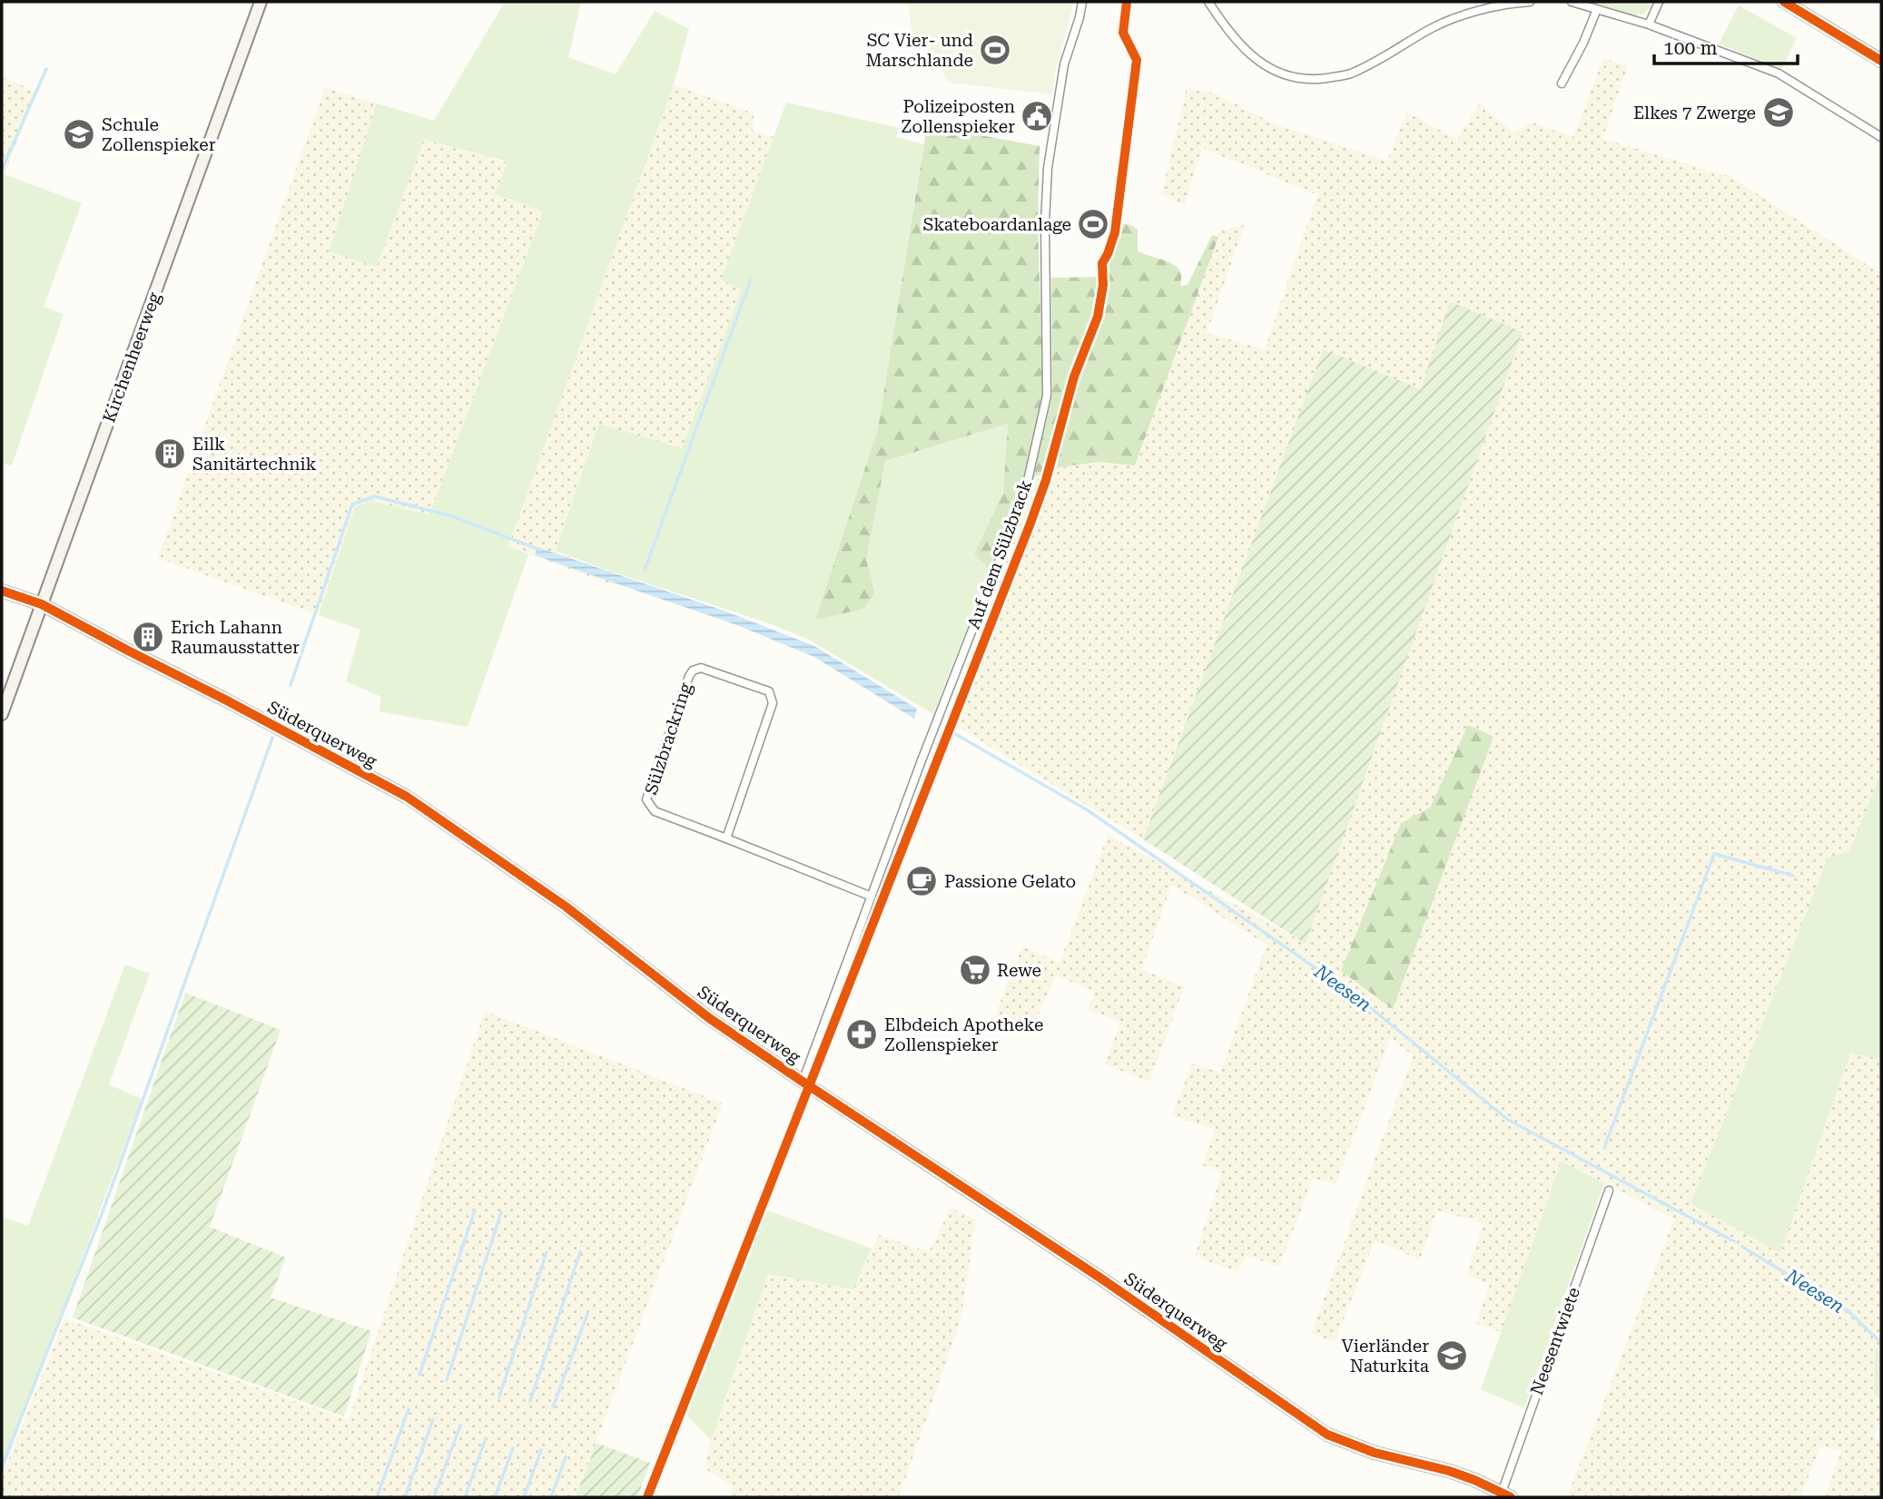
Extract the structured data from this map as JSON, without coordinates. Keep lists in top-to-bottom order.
{
  "streets": {
    "street": [
      "Kirchenheerweg",
      "Auf dem Sülzbrack",
      "Süderquerweg",
      "Sülzbrackring",
      "Neesentwiete"
    ]
  },
  "crossings": [
    ["Kirchenheerweg", "Süderquerweg"],
    ["Auf dem Sülzbrack", "Süderquerweg"],
    ["Auf dem Sülzbrack", "Sülzbrackring"],
    ["Süderquerweg", "Neesentwiete"]
  ],
  "water": ["Neesen"],
  "places": {
    "sports": ["SC Vier- und Marschlande", "Skateboardanlage"],
    "school or university": ["Elkes 7 Zwerge", "Schule Zollenspieker", "Vierländer Naturkita"],
    "public building": ["Polizeiposten Zollenspieker"],
    "building": ["Eilk Sanitärtechnik", "Erich Lahann Raumausstatter"],
    "cafe": ["Passione Gelato"],
    "supermarket": ["Rewe"],
    "pharmacy": ["Elbdeich Apotheke Zollenspieker"]
  },
  "scale_bar": "100 m"
}
